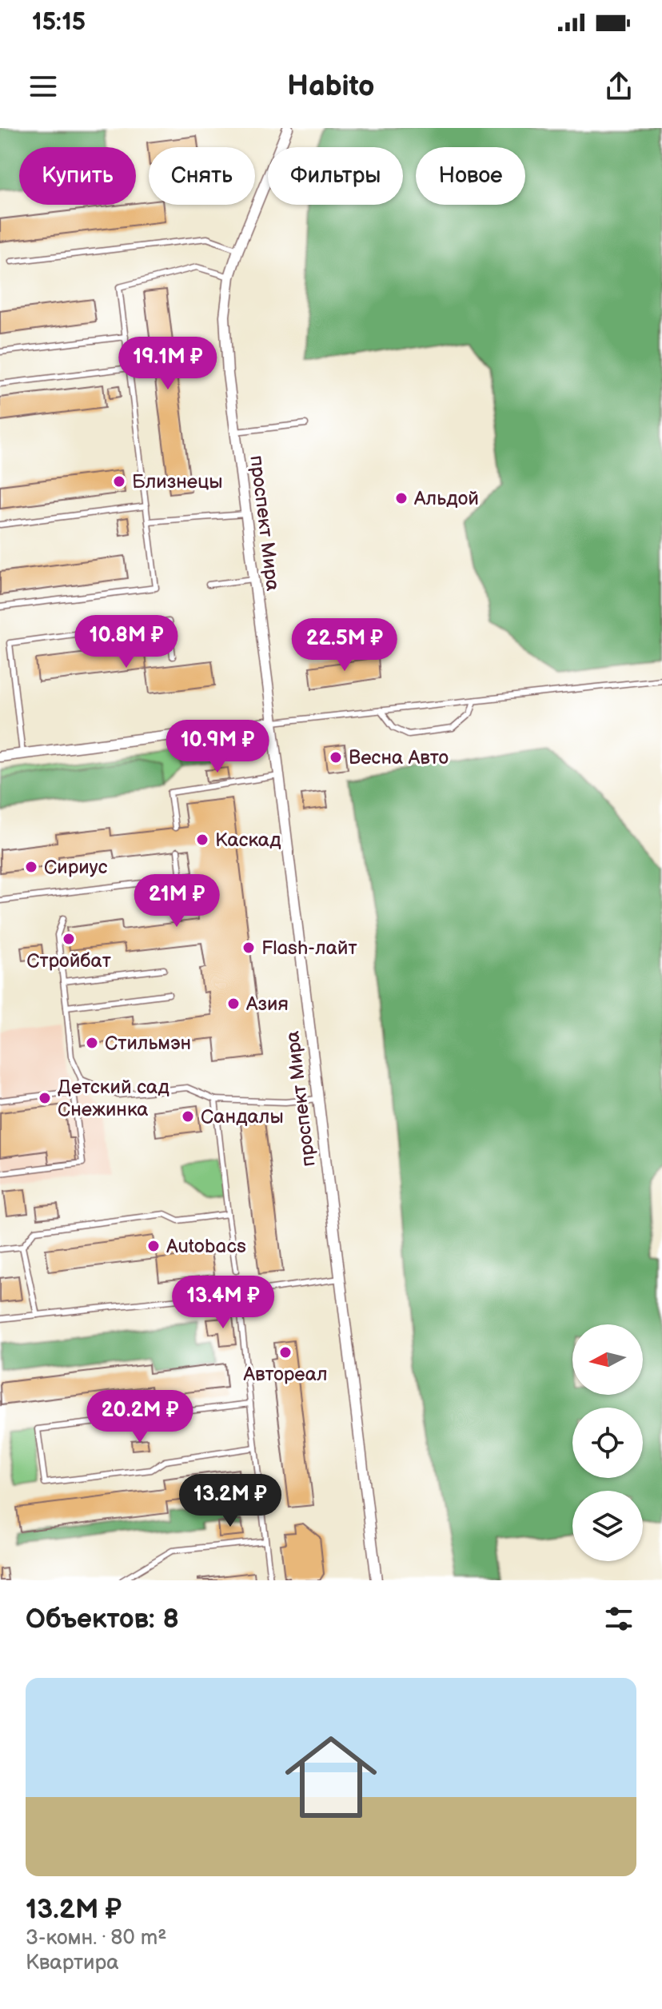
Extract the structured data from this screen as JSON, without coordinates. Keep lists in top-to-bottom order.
{
  "streets": {
    "street": ["проспект Мира"]
  },
  "places": [
    "Близнецы",
    "Альдой",
    "Весна Авто",
    "Каскад",
    "Сириус",
    "Стройбат",
    "Flash-лайт",
    "Азия",
    "Стильмэн",
    "Детский сад Снежинка",
    "Сандалы",
    "Autobacs",
    "Автореал"
  ],
  "north": "left",
  "page": {
    "status": "15:15",
    "header": "Habito",
    "chip": [
      "Купить",
      "Снять",
      "Фильтры",
      "Новое"
    ],
    "price": [
      "19.1M ₽",
      "10.8M ₽",
      "22.5M ₽",
      "10.9M ₽",
      "21M ₽",
      "13.4M ₽",
      "20.2M ₽",
      "13.2M ₽"
    ],
    "heading": "Объектов: 8",
    "list": [
      {
        "name": "13.2M ₽",
        "note": "3-комн. · 80 m² · Квартира"
      }
    ]
  }
}
